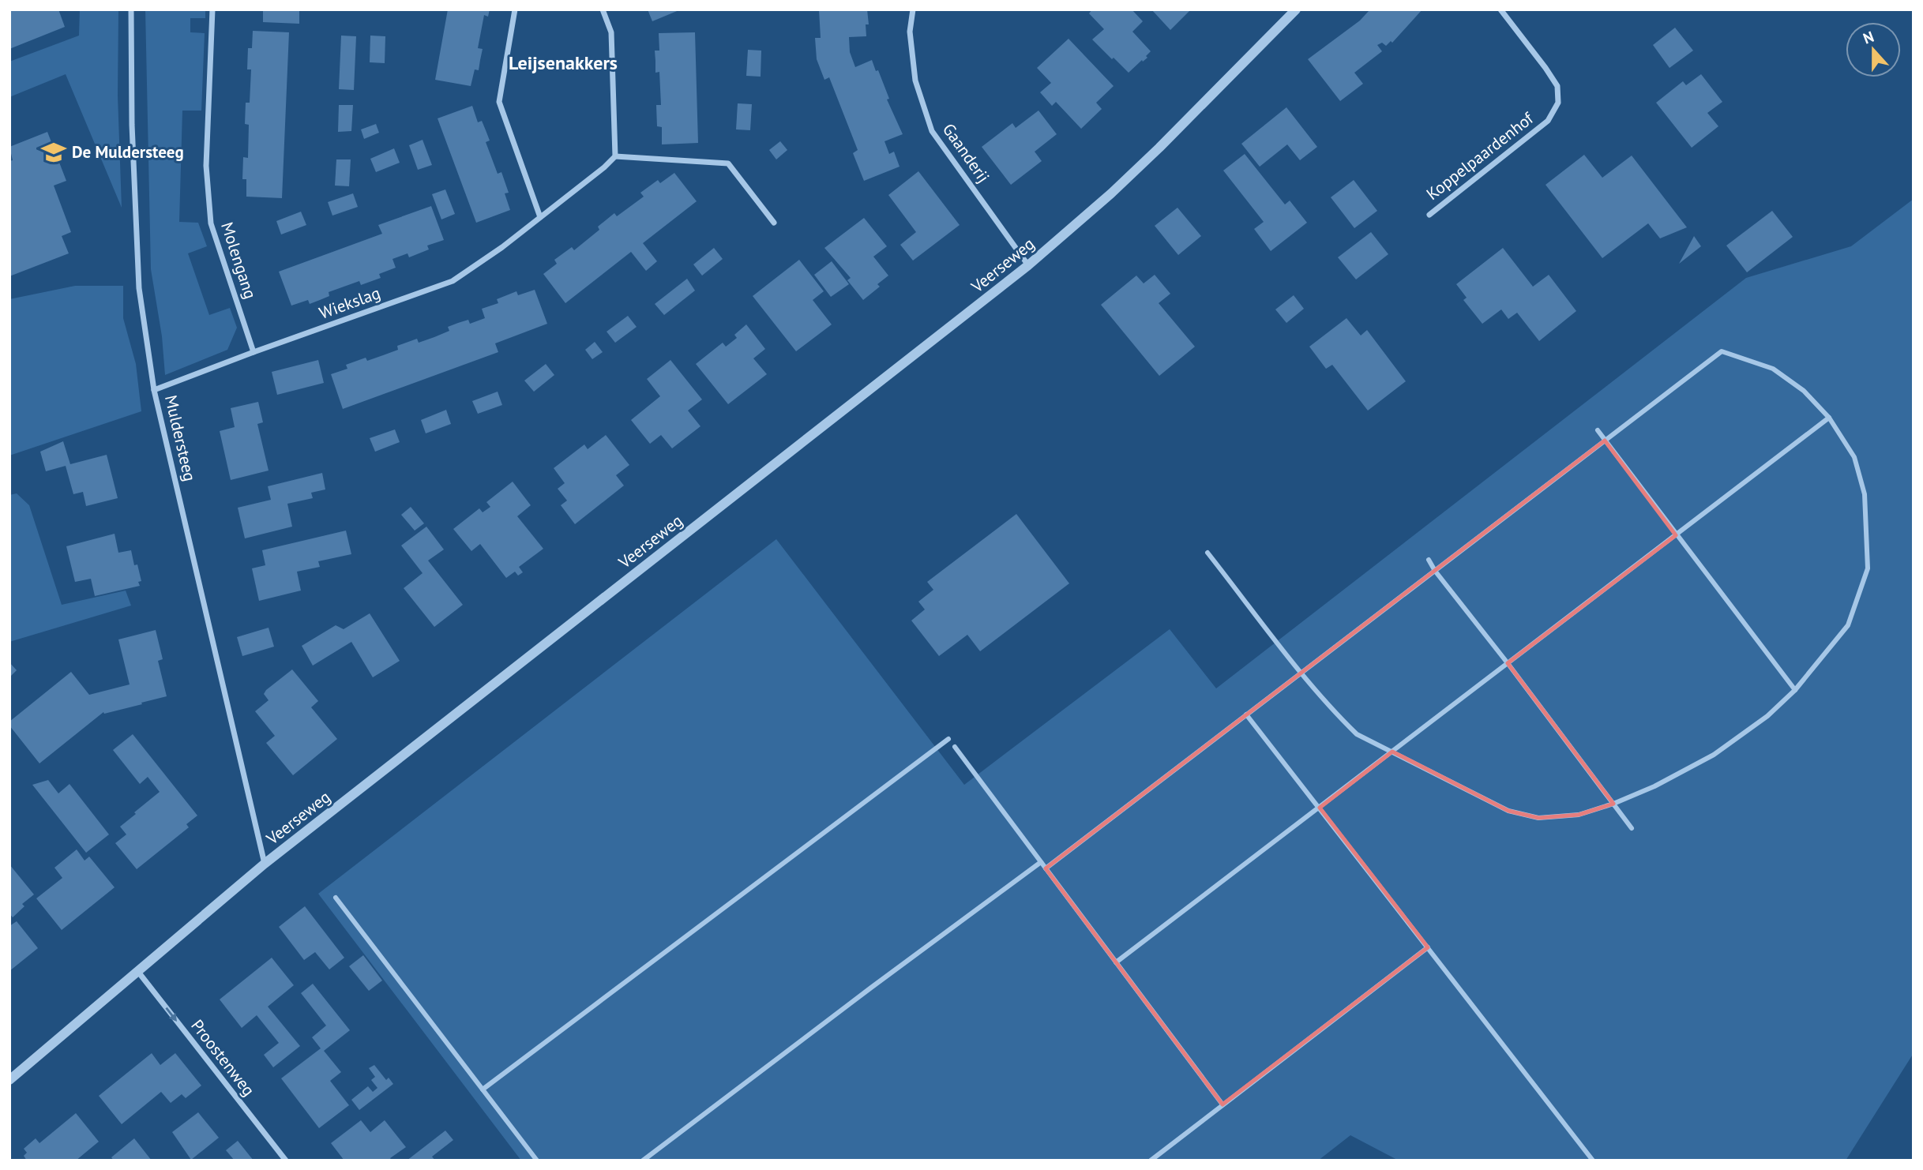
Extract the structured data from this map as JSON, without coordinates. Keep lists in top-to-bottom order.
{
  "streets": {
    "street": [
      "Gaanderij",
      "Koppelpaardenhof",
      "Molengang",
      "Veerseweg",
      "Wiekslag",
      "Muldersteeg",
      "Proostenweg"
    ]
  },
  "crossings": [
    ["Gaanderij", "Veerseweg"],
    ["Molengang", "Wiekslag"],
    ["Veerseweg", "Muldersteeg"],
    ["Veerseweg", "Proostenweg"],
    ["Wiekslag", "Muldersteeg"]
  ],
  "one_way": ["Proostenweg"],
  "districts": ["Leijsenakkers"],
  "places": {
    "school or university": ["De Muldersteeg"]
  },
  "north": "top"
}
